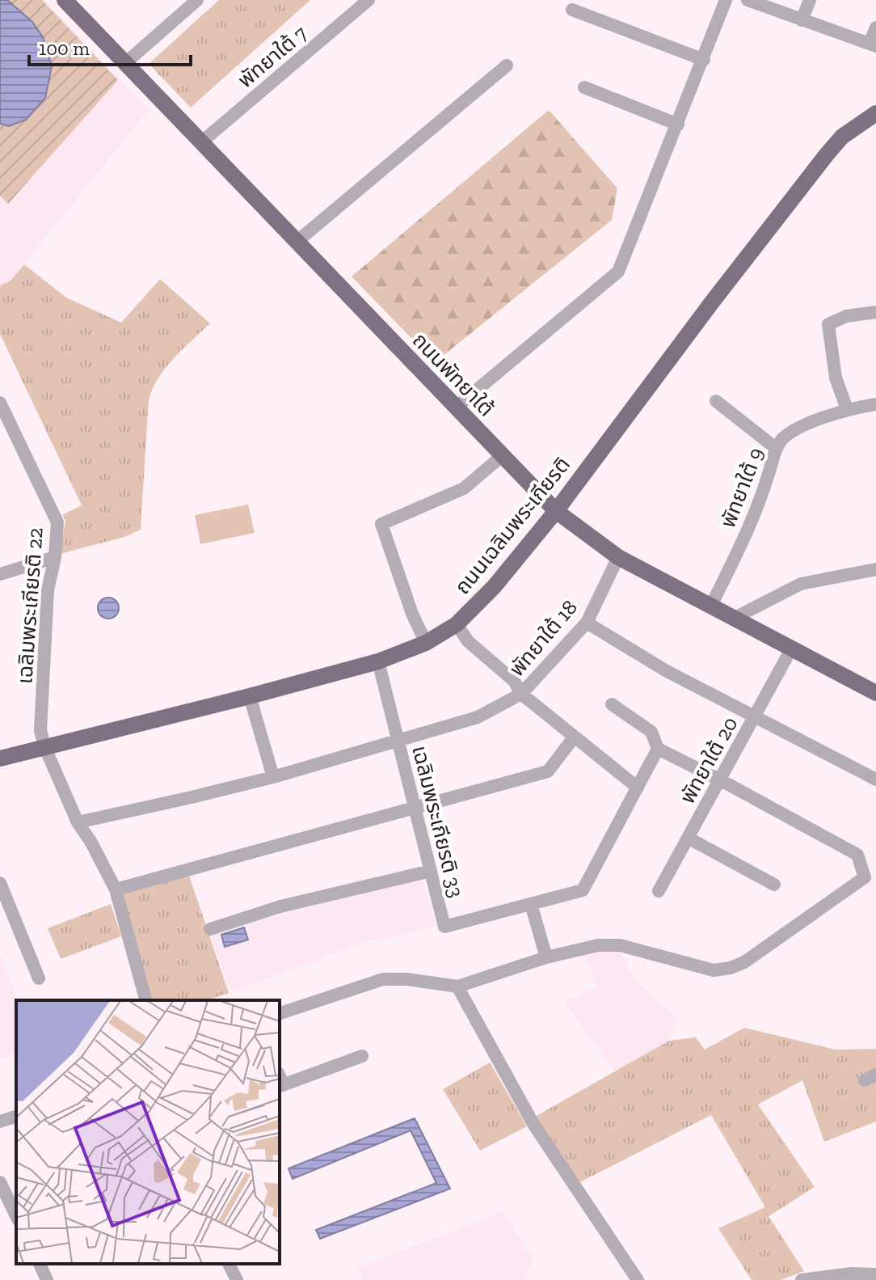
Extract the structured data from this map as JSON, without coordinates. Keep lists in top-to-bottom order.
{
  "streets": {
    "main road": ["ถนนพัทยาใต้", "ถนนเฉลิมพระเกียรติ"],
    "street": [
      "พัทยาใต้ 7",
      "พัทยาใต้ 9",
      "เฉลิมพระเกียรติ 22",
      "พัทยาใต้ 18",
      "พัทยาใต้ 20",
      "เฉลิมพระเกียรติ 33"
    ]
  },
  "crossings": [
    ["พัทยาใต้ 7", "ถนนพัทยาใต้"],
    ["ถนนพัทยาใต้", "พัทยาใต้ 9"],
    ["ถนนพัทยาใต้", "ถนนเฉลิมพระเกียรติ"],
    ["ถนนพัทยาใต้", "พัทยาใต้ 18"],
    ["ถนนพัทยาใต้", "พัทยาใต้ 20"],
    ["ถนนเฉลิมพระเกียรติ", "เฉลิมพระเกียรติ 22"],
    ["ถนนเฉลิมพระเกียรติ", "เฉลิมพระเกียรติ 33"],
    ["เฉลิมพระเกียรติ 22", "พัทยาใต้ 18"],
    ["พัทยาใต้ 18", "เฉลิมพระเกียรติ 33"]
  ],
  "scale_bar": "100 m"
}
